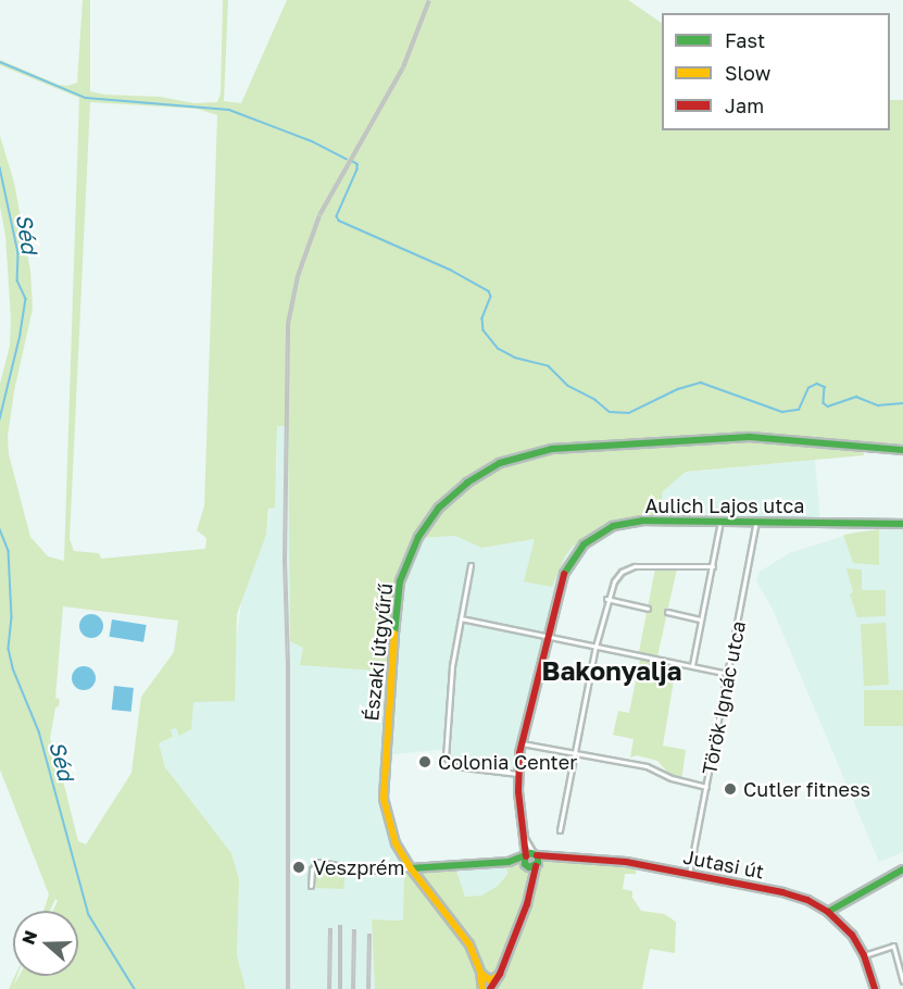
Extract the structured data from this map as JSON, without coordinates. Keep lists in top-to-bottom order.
{
  "streets": {
    "street": [
      "Aulich Lajos utca",
      "Északi útgyűrű",
      "Török Ignác utca",
      "Jutasi út"
    ]
  },
  "crossings": [
    ["Aulich Lajos utca", "Török Ignác utca"],
    ["Aulich Lajos utca", "Jutasi út"],
    ["Északi útgyűrű", "Jutasi út"],
    ["Török Ignác utca", "Jutasi út"]
  ],
  "districts": ["Bakonyalja"],
  "water": ["Séd"],
  "places": ["Colonia Center", "Cutler fitness", "Veszprém"],
  "legend": ["Fast", "Slow", "Jam"],
  "north": "left"
}
